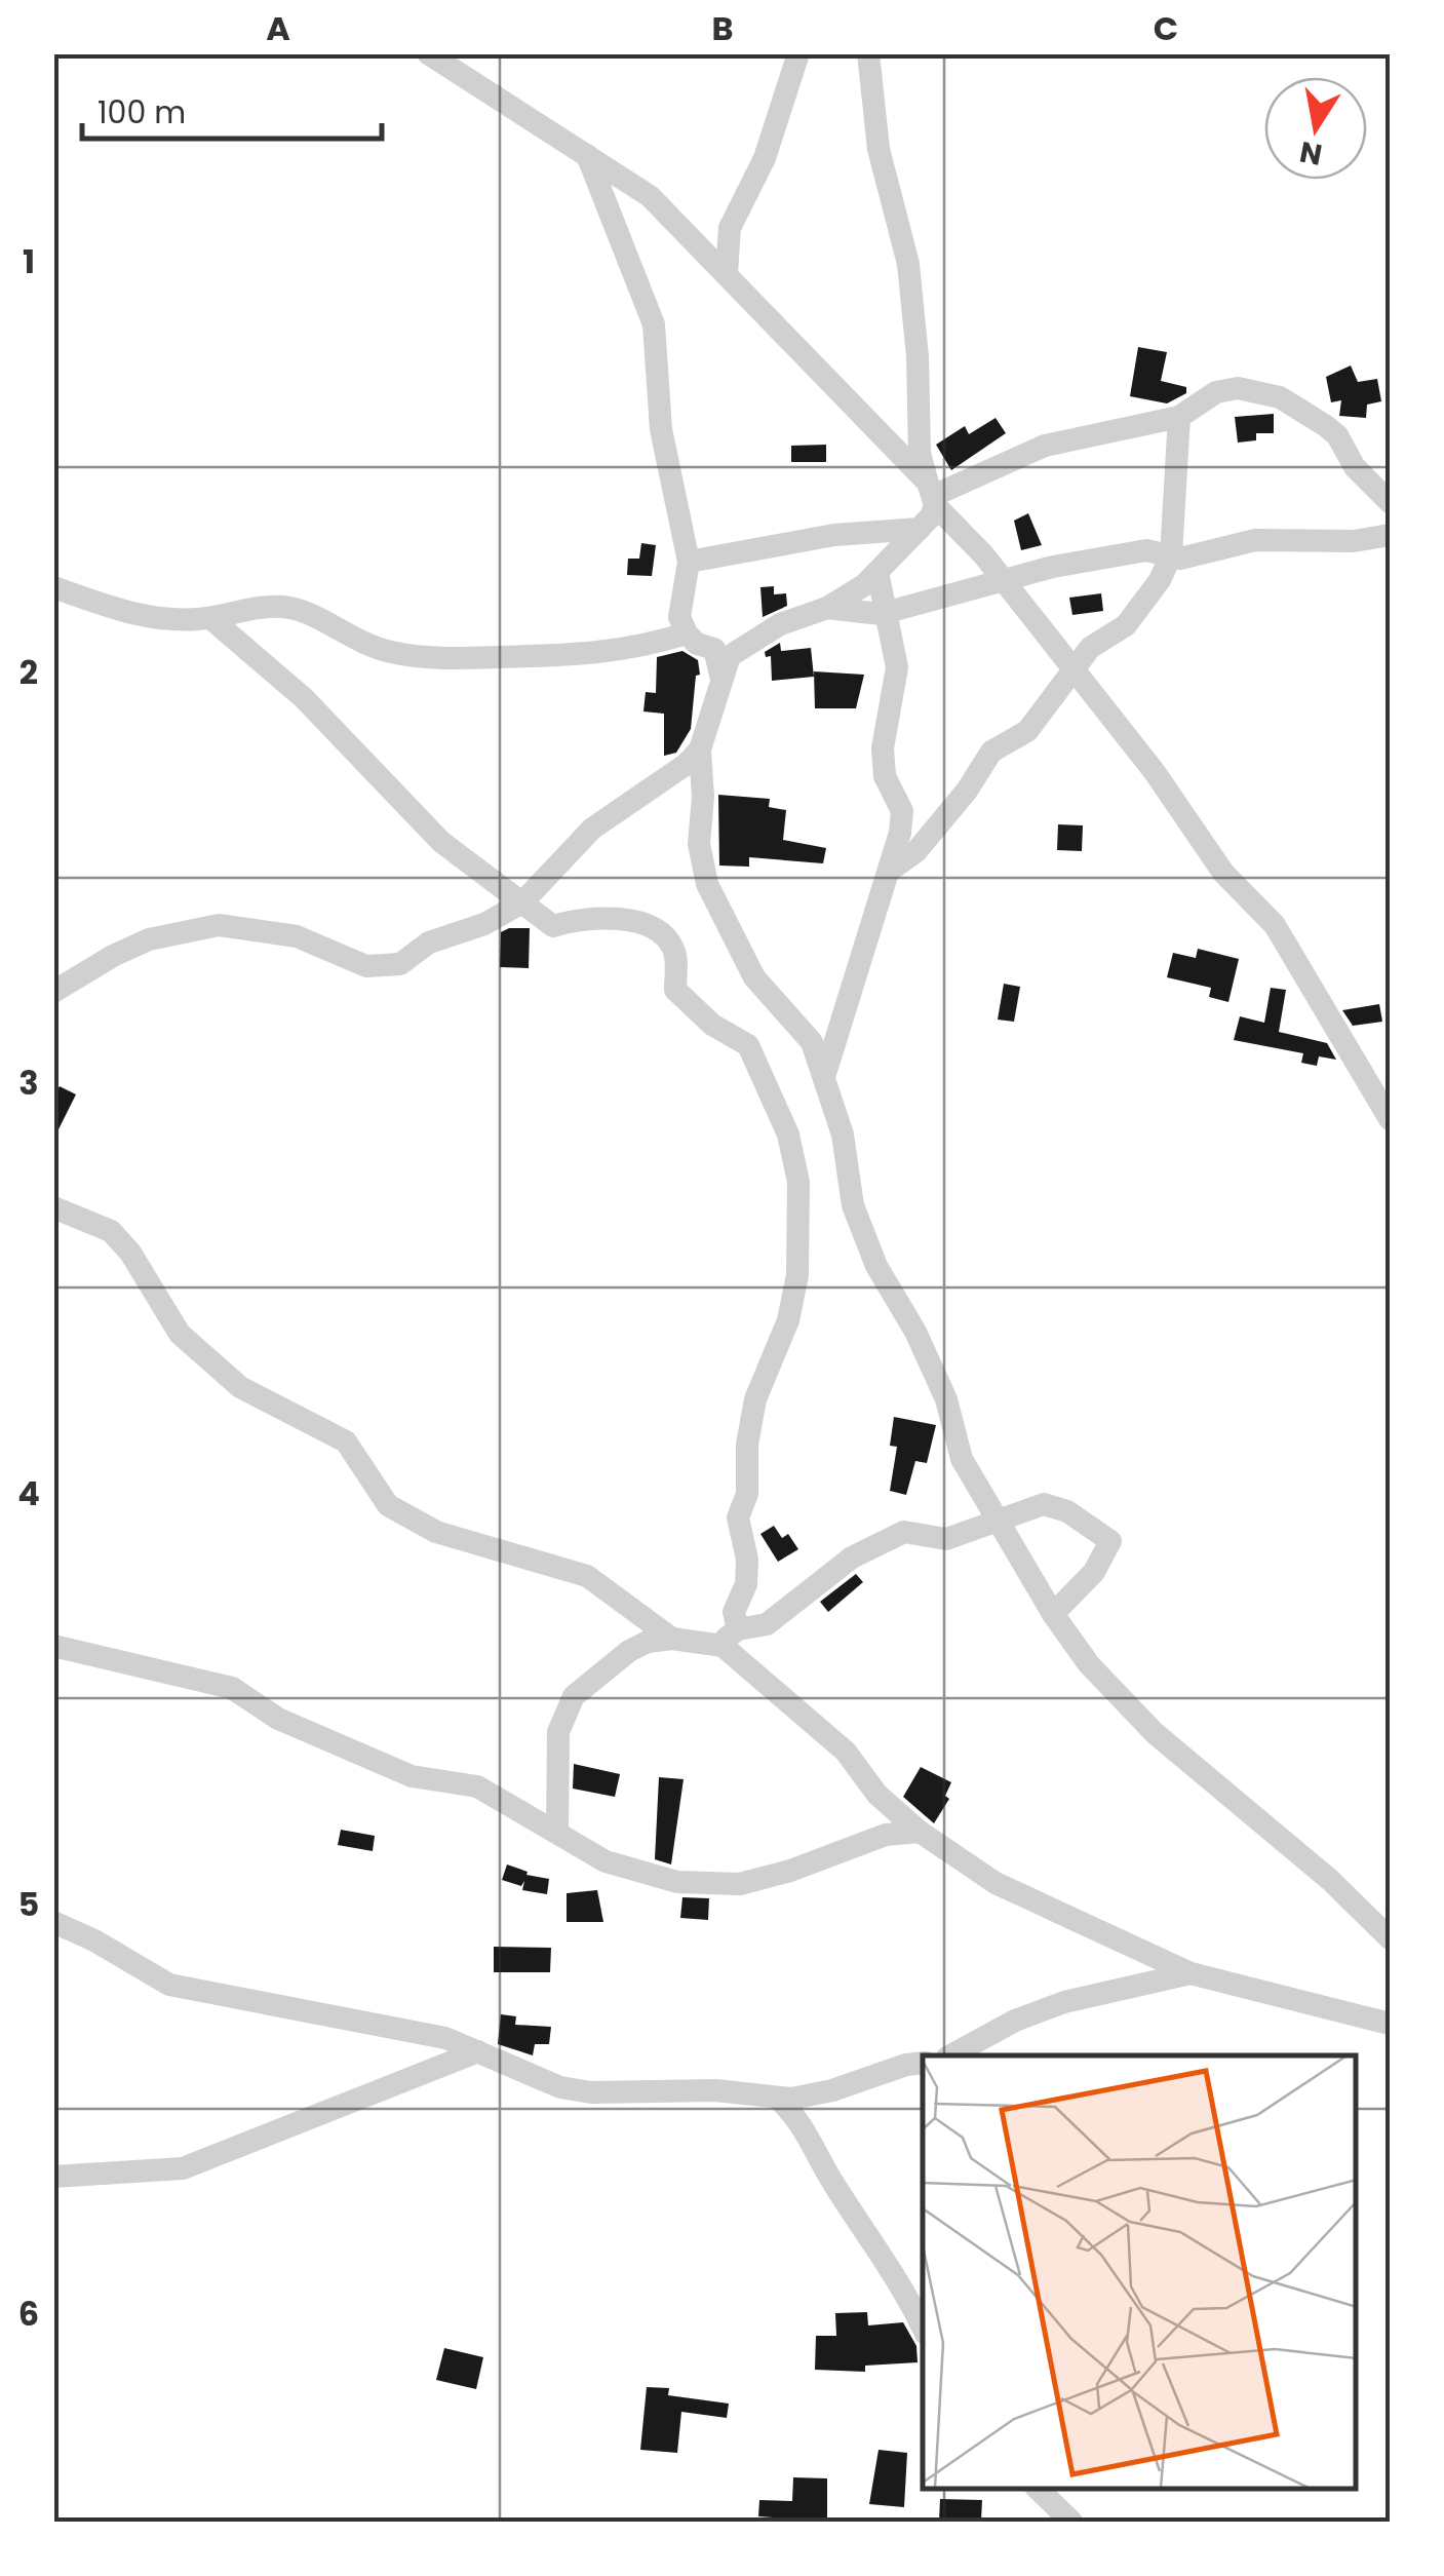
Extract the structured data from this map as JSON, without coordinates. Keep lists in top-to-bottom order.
{
  "scale_bar": "100 m",
  "north": "bottom",
  "grid": {
    "columns": ["A", "B", "C"],
    "rows": [
      "1",
      "2",
      "3",
      "4",
      "5",
      "6"
    ]
  }
}
